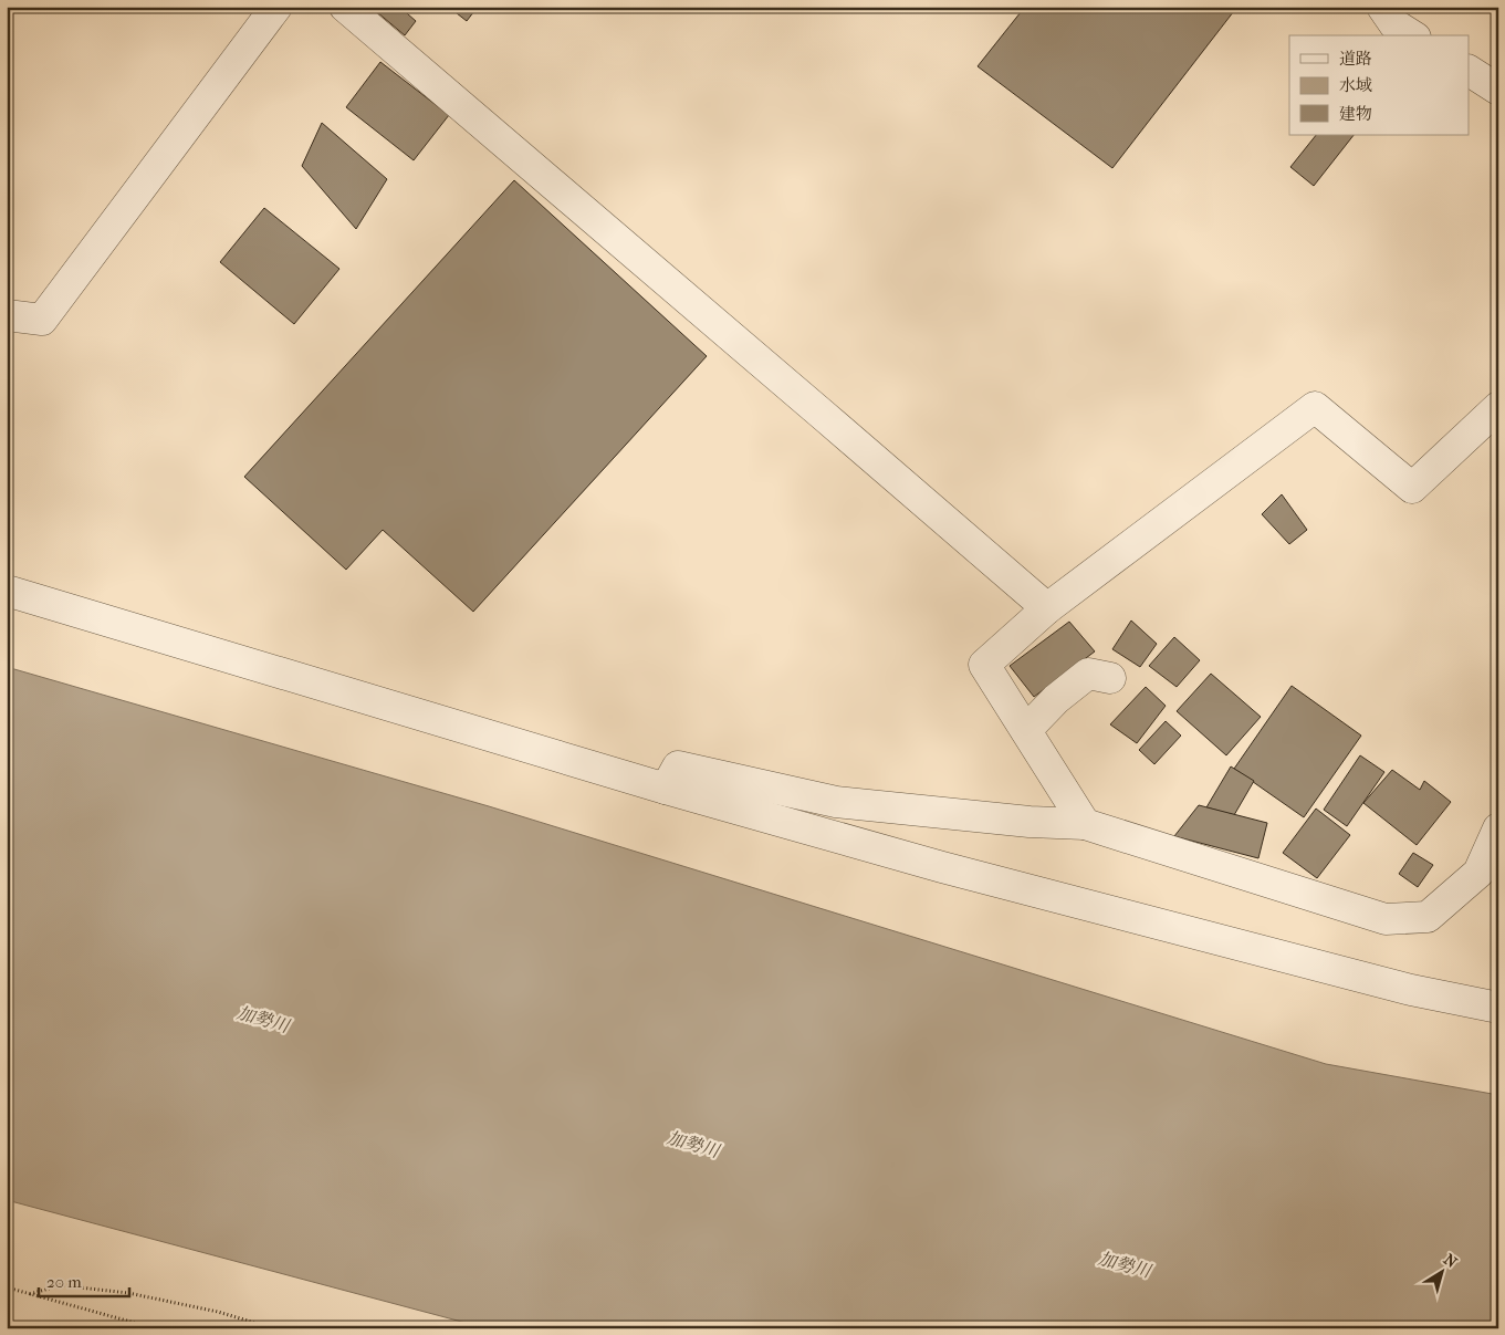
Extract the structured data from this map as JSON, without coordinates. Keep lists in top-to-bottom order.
{
  "water": ["加勢川"],
  "legend": ["道路", "水域", "建物"],
  "scale_bar": "20 m",
  "north": "top right"
}
